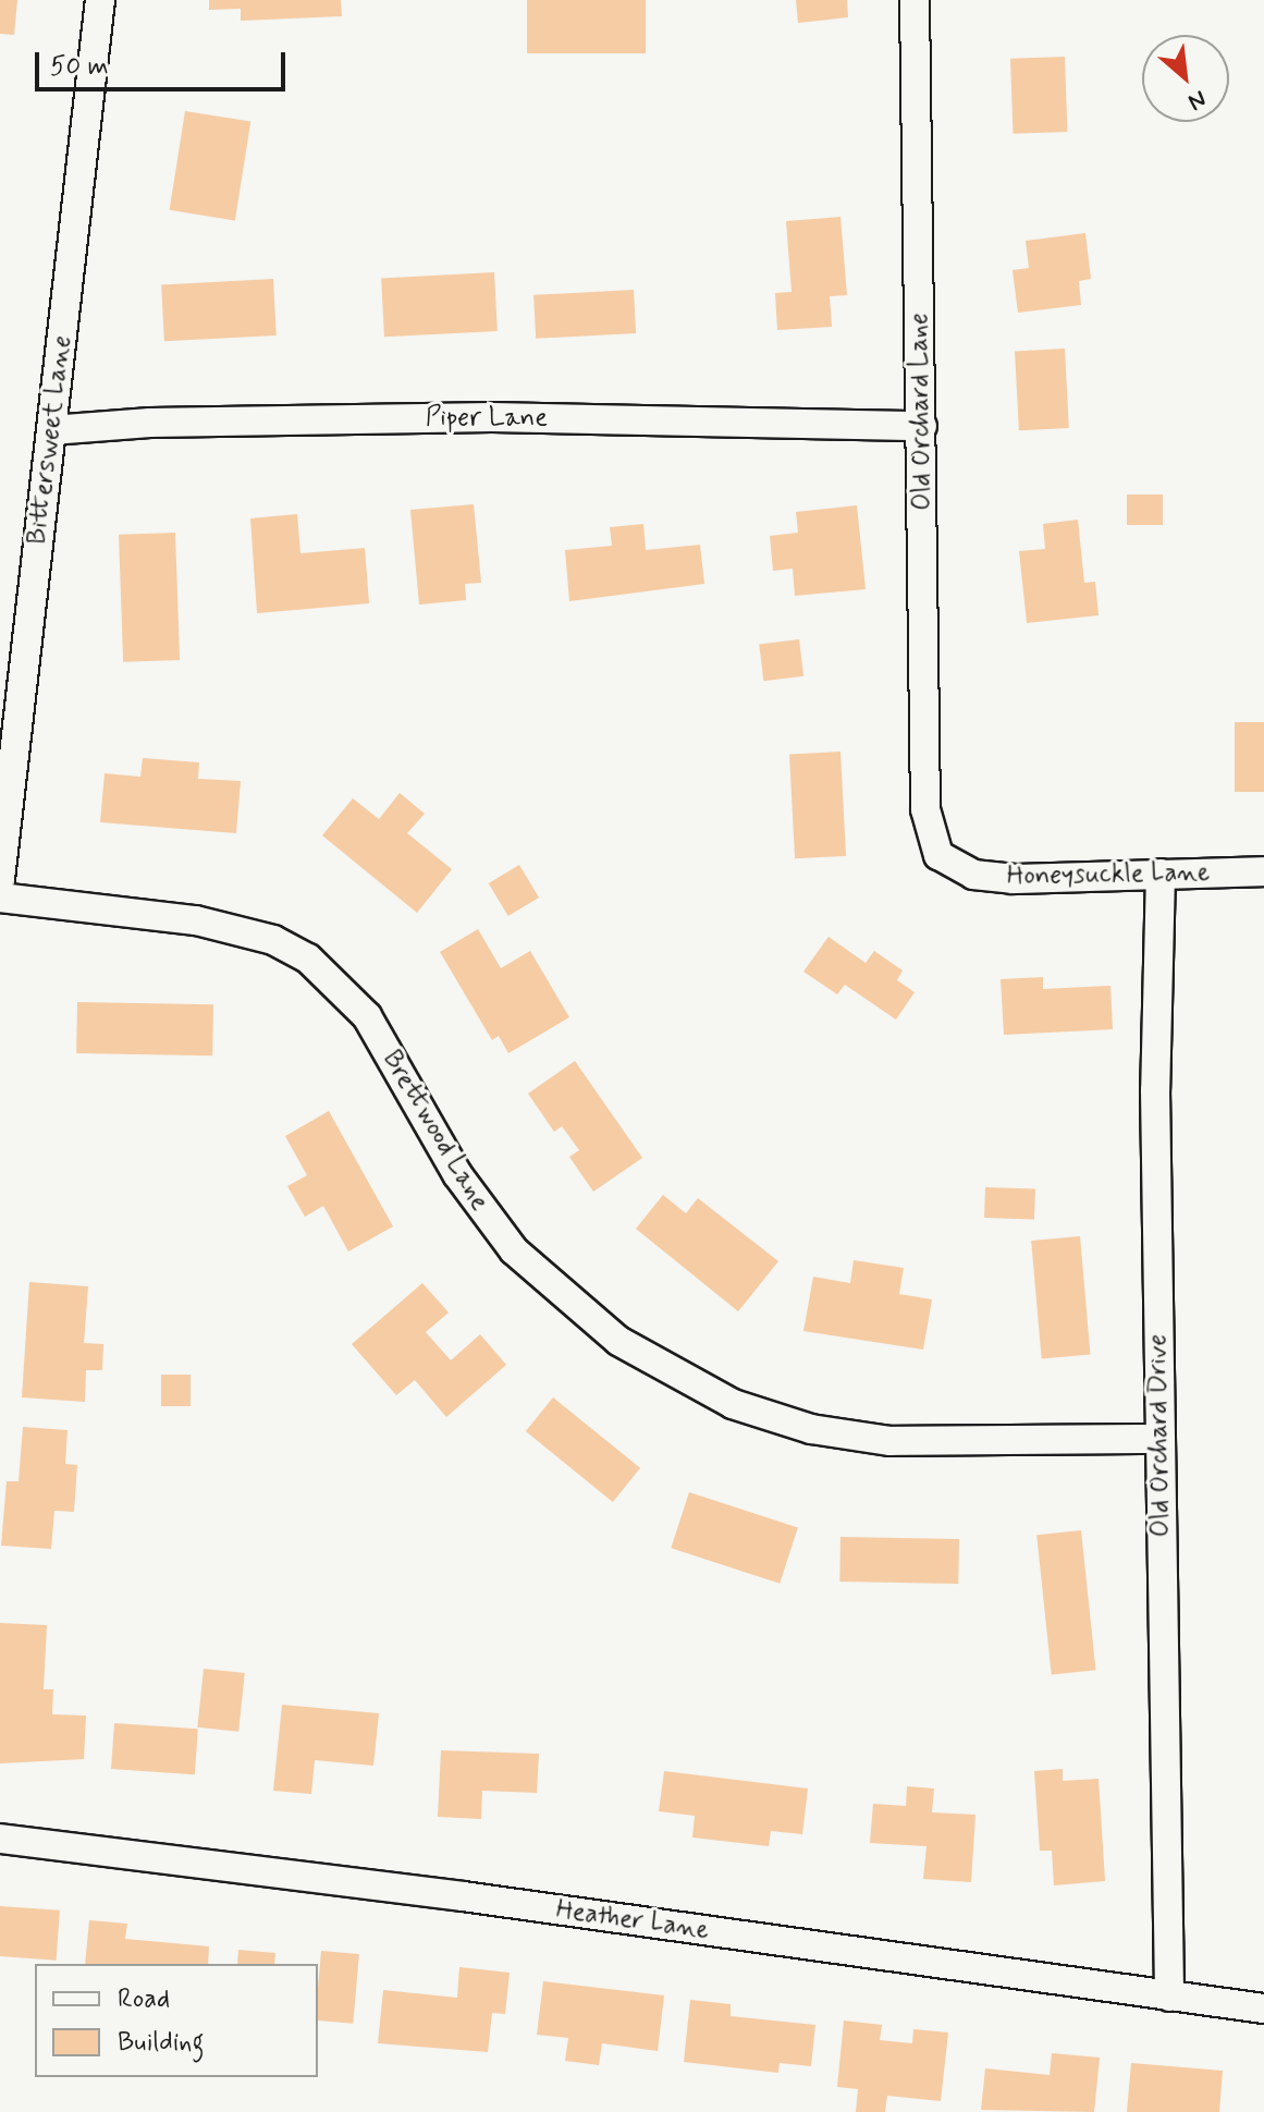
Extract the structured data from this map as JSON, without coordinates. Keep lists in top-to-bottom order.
{
  "streets": {
    "street": [
      "Old Orchard Lane",
      "Piper Lane",
      "Bittersweet Lane",
      "Honeysuckle Lane",
      "Brettwood Lane",
      "Old Orchard Drive",
      "Heather Lane"
    ]
  },
  "crossings": [
    ["Old Orchard Lane", "Piper Lane"],
    ["Old Orchard Lane", "Honeysuckle Lane"],
    ["Piper Lane", "Bittersweet Lane"],
    ["Honeysuckle Lane", "Old Orchard Drive"],
    ["Brettwood Lane", "Old Orchard Drive"],
    ["Old Orchard Drive", "Heather Lane"]
  ],
  "legend": ["Road", "Building"],
  "scale_bar": "50 m",
  "north": "bottom right"
}
